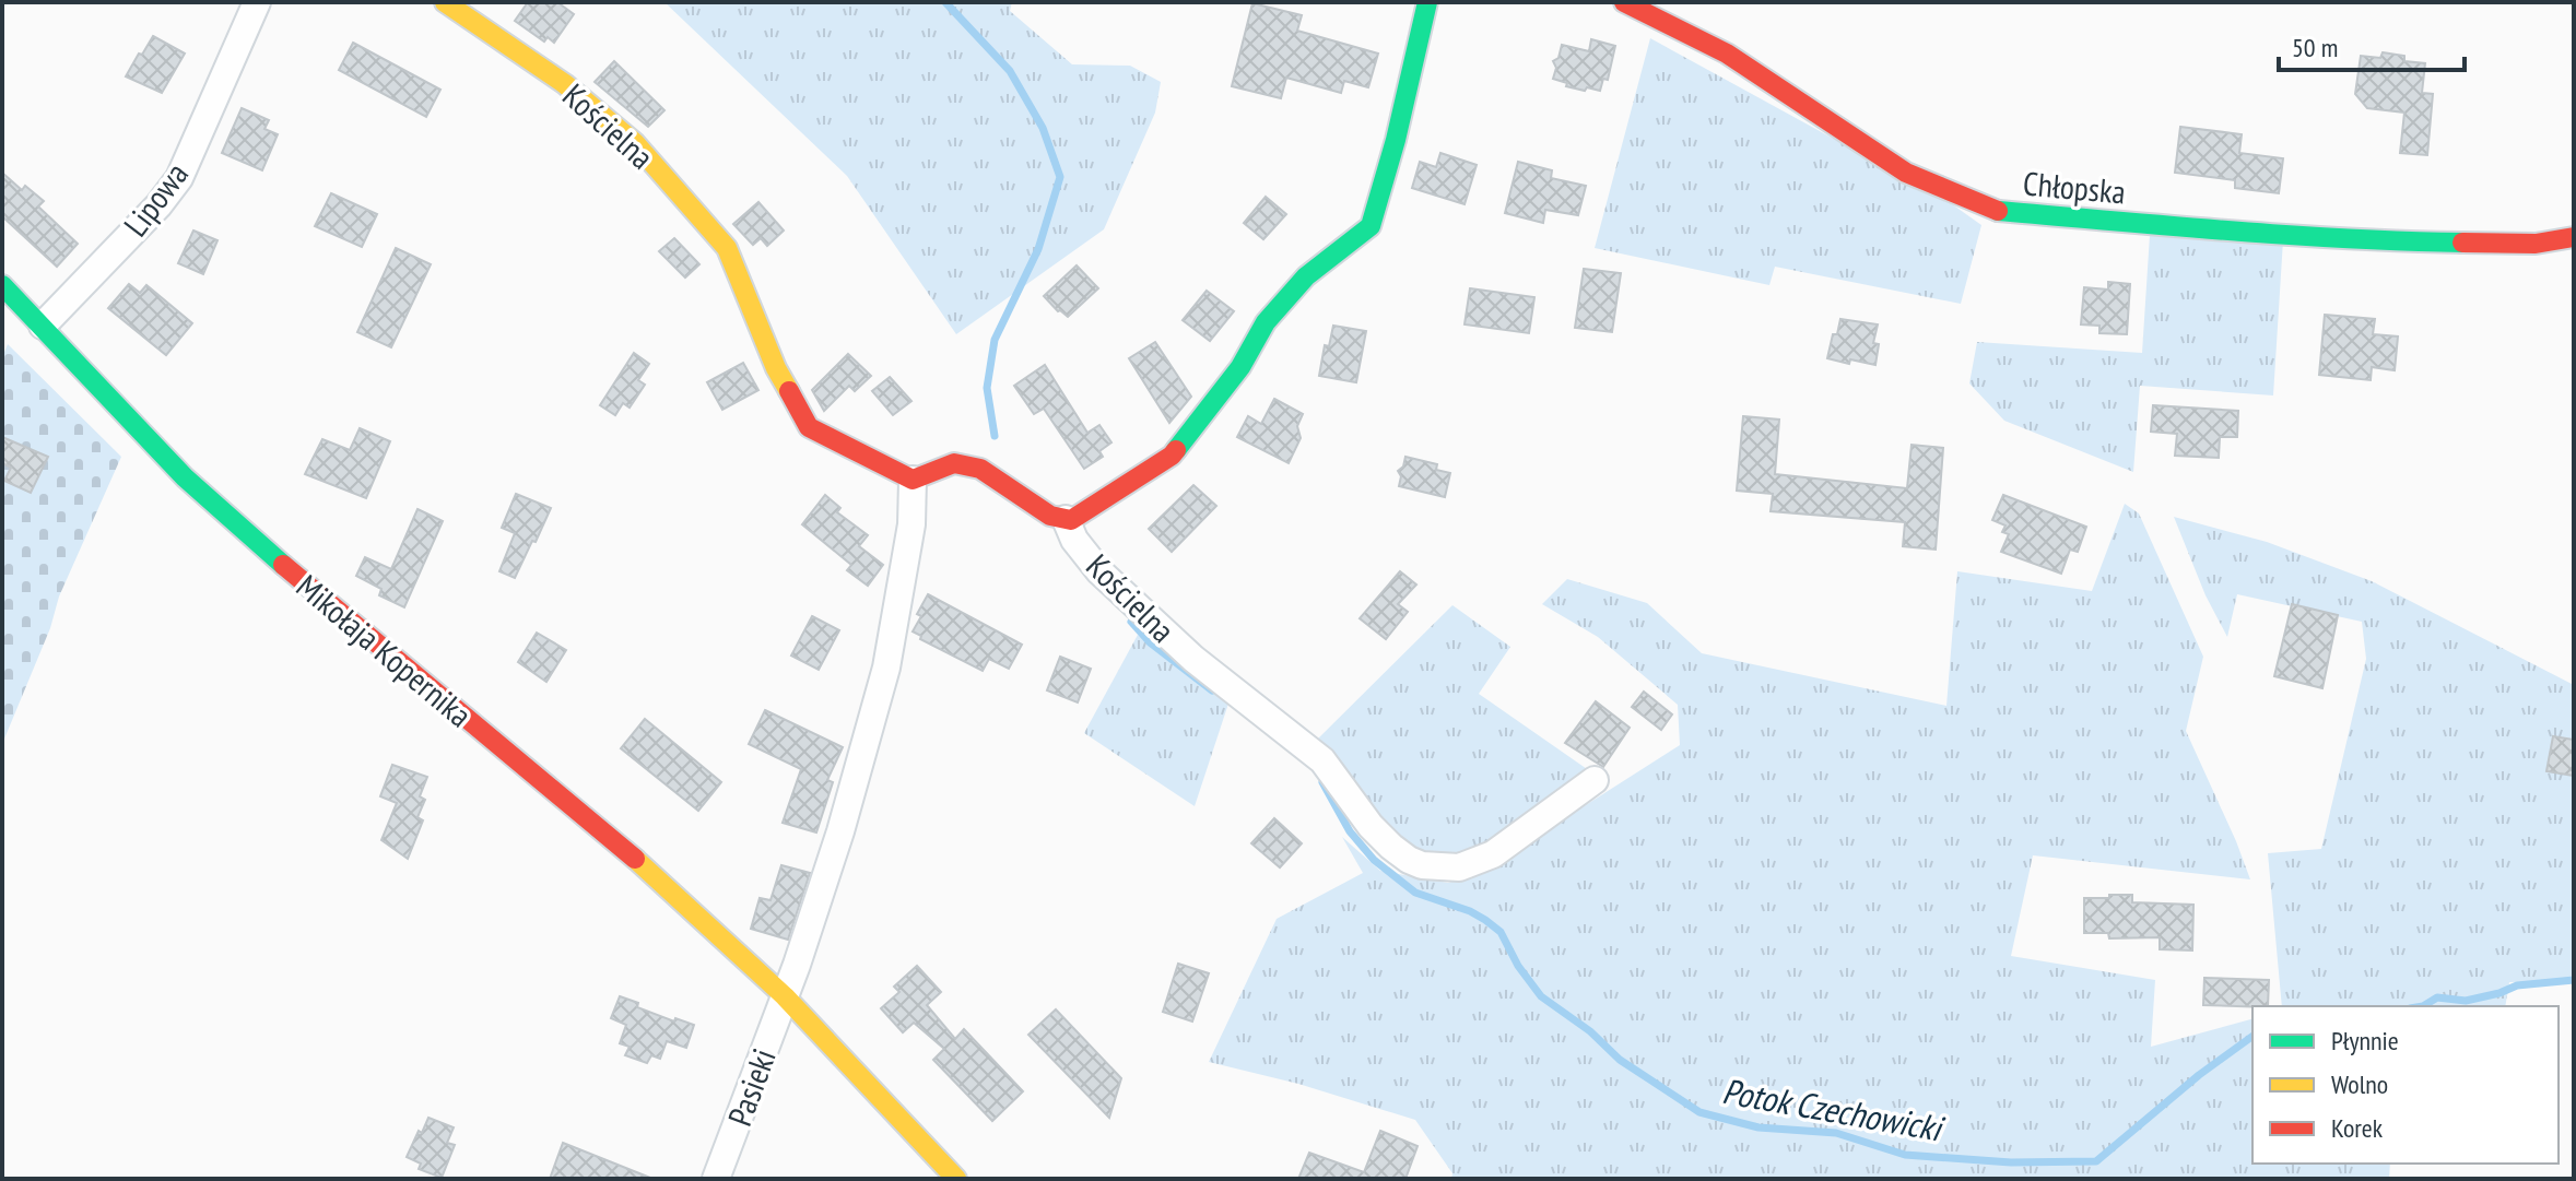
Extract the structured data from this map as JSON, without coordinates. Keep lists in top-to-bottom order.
{
  "streets": {
    "street": [
      "Kościelna",
      "Chłopska",
      "Lipowa",
      "Mikołaja Kopernika",
      "Pasieki"
    ]
  },
  "crossings": [
    ["Lipowa", "Mikołaja Kopernika"],
    ["Mikołaja Kopernika", "Pasieki"]
  ],
  "water": ["Potok Czechowicki"],
  "legend": ["Płynnie", "Wolno", "Korek"],
  "scale_bar": "50 m"
}
